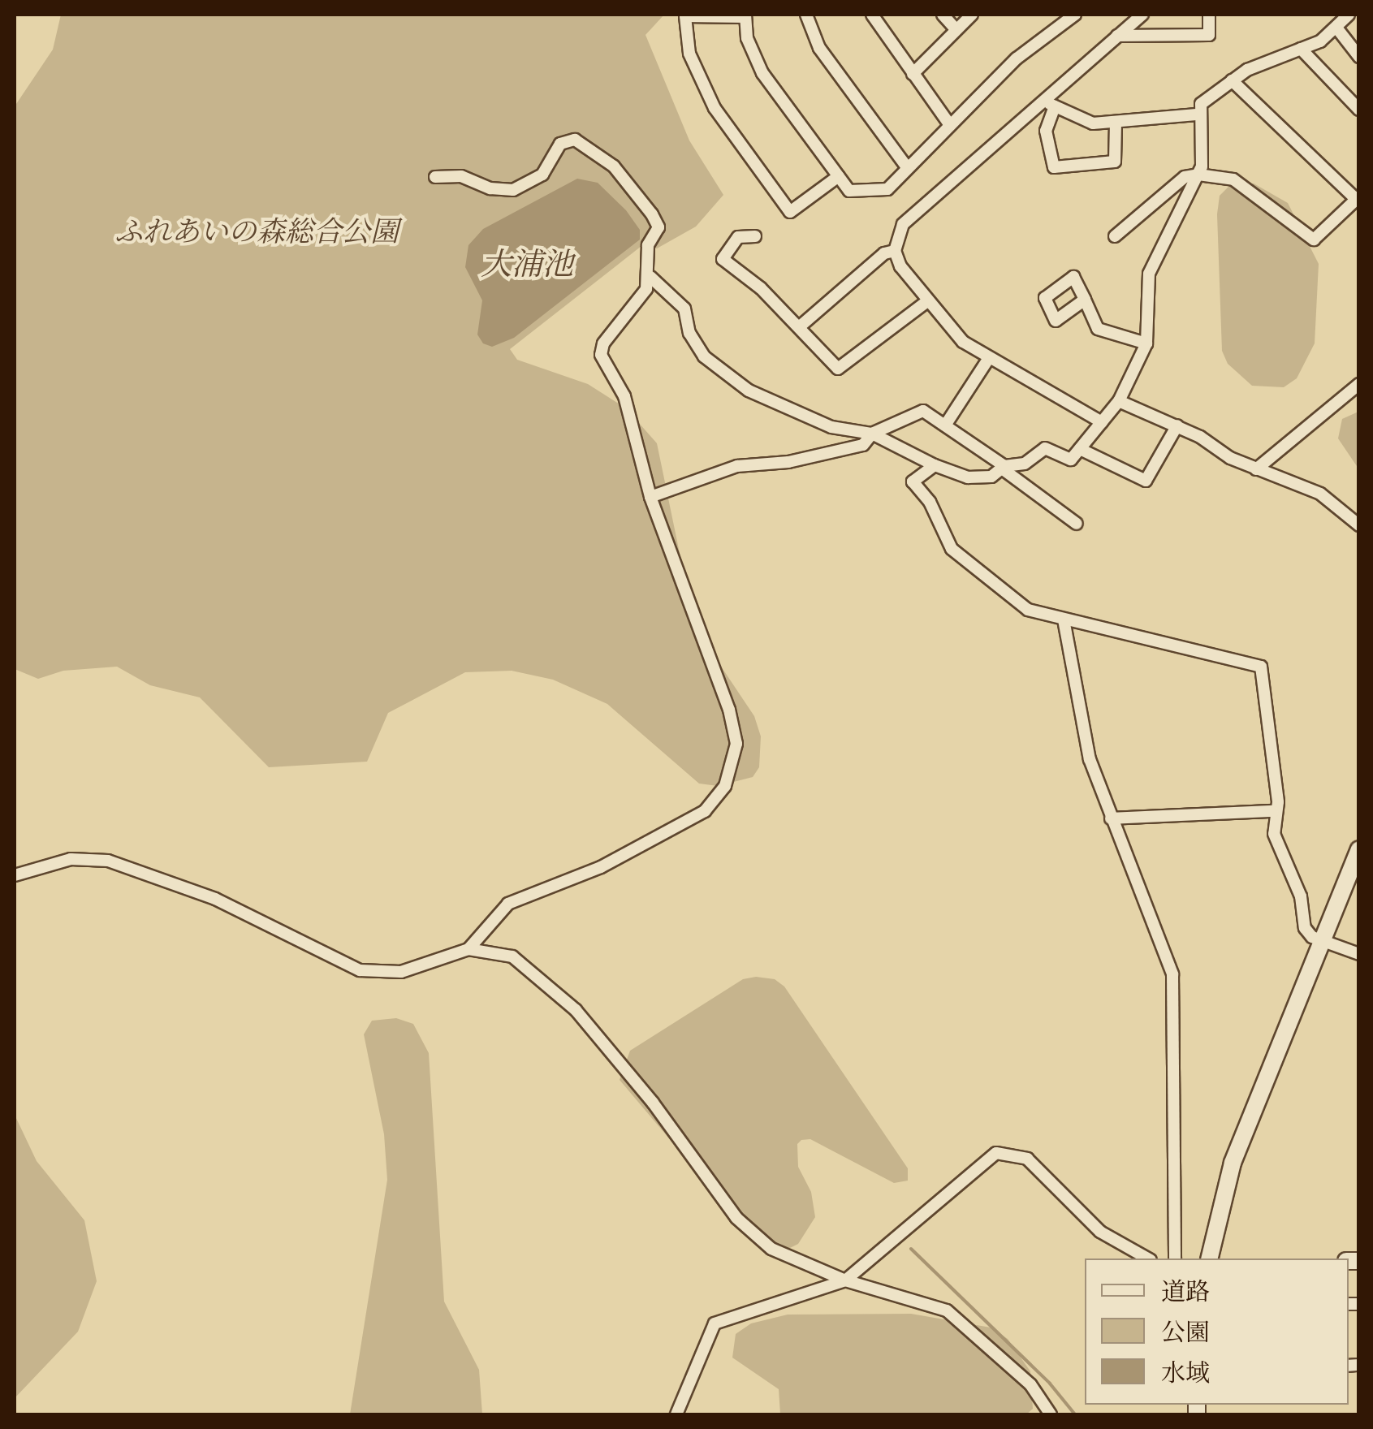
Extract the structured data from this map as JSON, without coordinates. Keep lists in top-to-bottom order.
{
  "water": ["大浦池"],
  "parks": ["ふれあいの森総合公園"],
  "legend": ["道路", "公園", "水域"]
}
